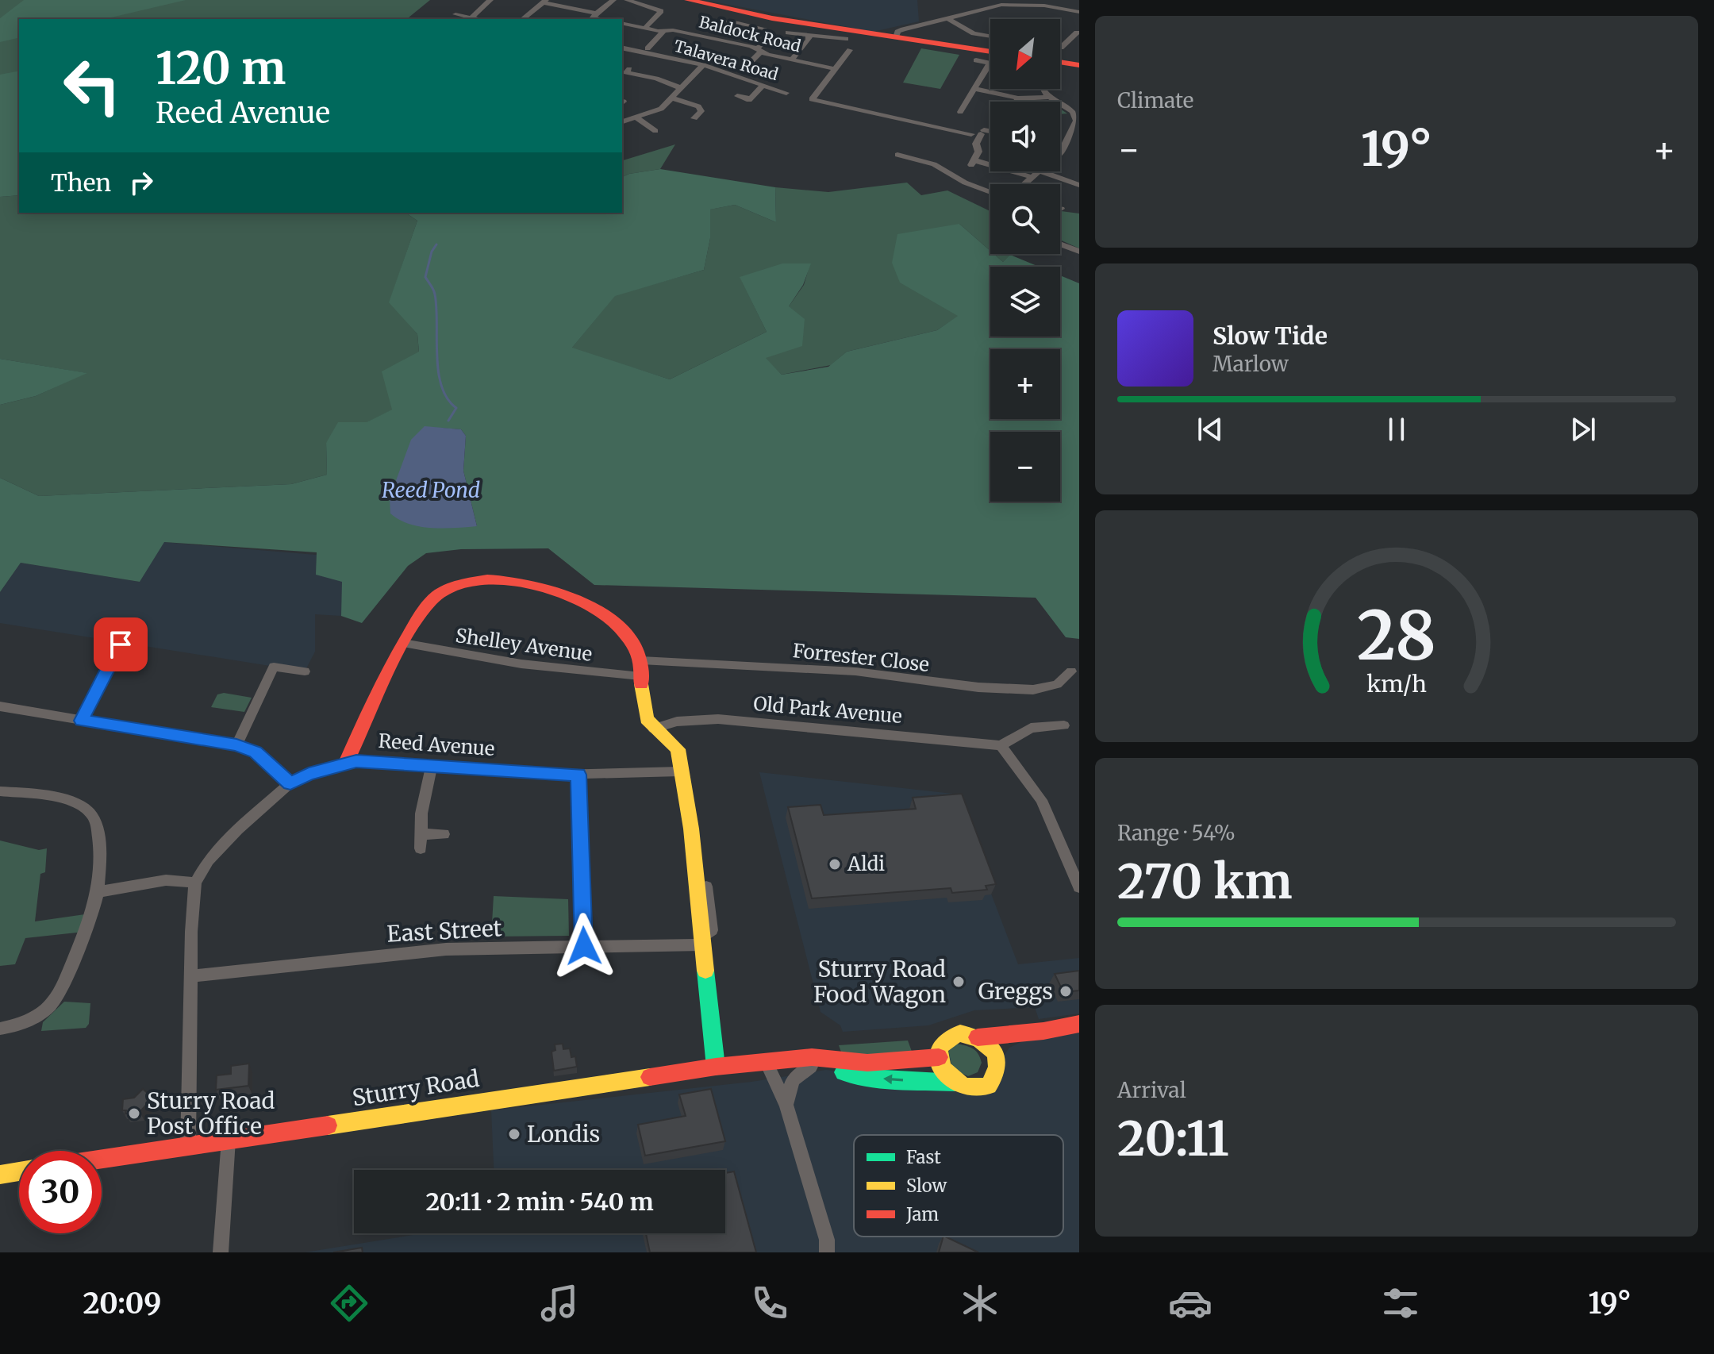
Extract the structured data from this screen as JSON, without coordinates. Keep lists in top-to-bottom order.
{
  "streets": {
    "main road": ["Sturry Road"],
    "street": [
      "Baldock Road",
      "Talavera Road",
      "Shelley Avenue",
      "Forrester Close",
      "Old Park Avenue",
      "Reed Avenue",
      "East Street"
    ]
  },
  "crossings": [
    ["Reed Avenue", "East Street"],
    ["Reed Avenue", "Sturry Road"]
  ],
  "water": ["Reed Pond"],
  "places": [
    "Aldi",
    "Sturry Road Food Wagon",
    "Greggs",
    "Sturry Road Post Office",
    "Londis"
  ],
  "legend": ["Fast", "Slow", "Jam"],
  "north": "bottom left",
  "page": {
    "tile": [
      "Climate",
      ["Range · 54%", "270 km"],
      ["Arrival", "20:11"]
    ],
    "map_buttons": ["+", "−"],
    "turn": ["120 m", "Reed Avenue"],
    "heat": ["−", "19°", "+"],
    "then": "Then",
    "song": ["Slow Tide", "Marlow"],
    "limit": "30",
    "trip": "20:11 · 2 min · 540 m",
    "tabs": ["20:09", "19°"],
    "gauge": ["28", "km/h"]
  }
}
